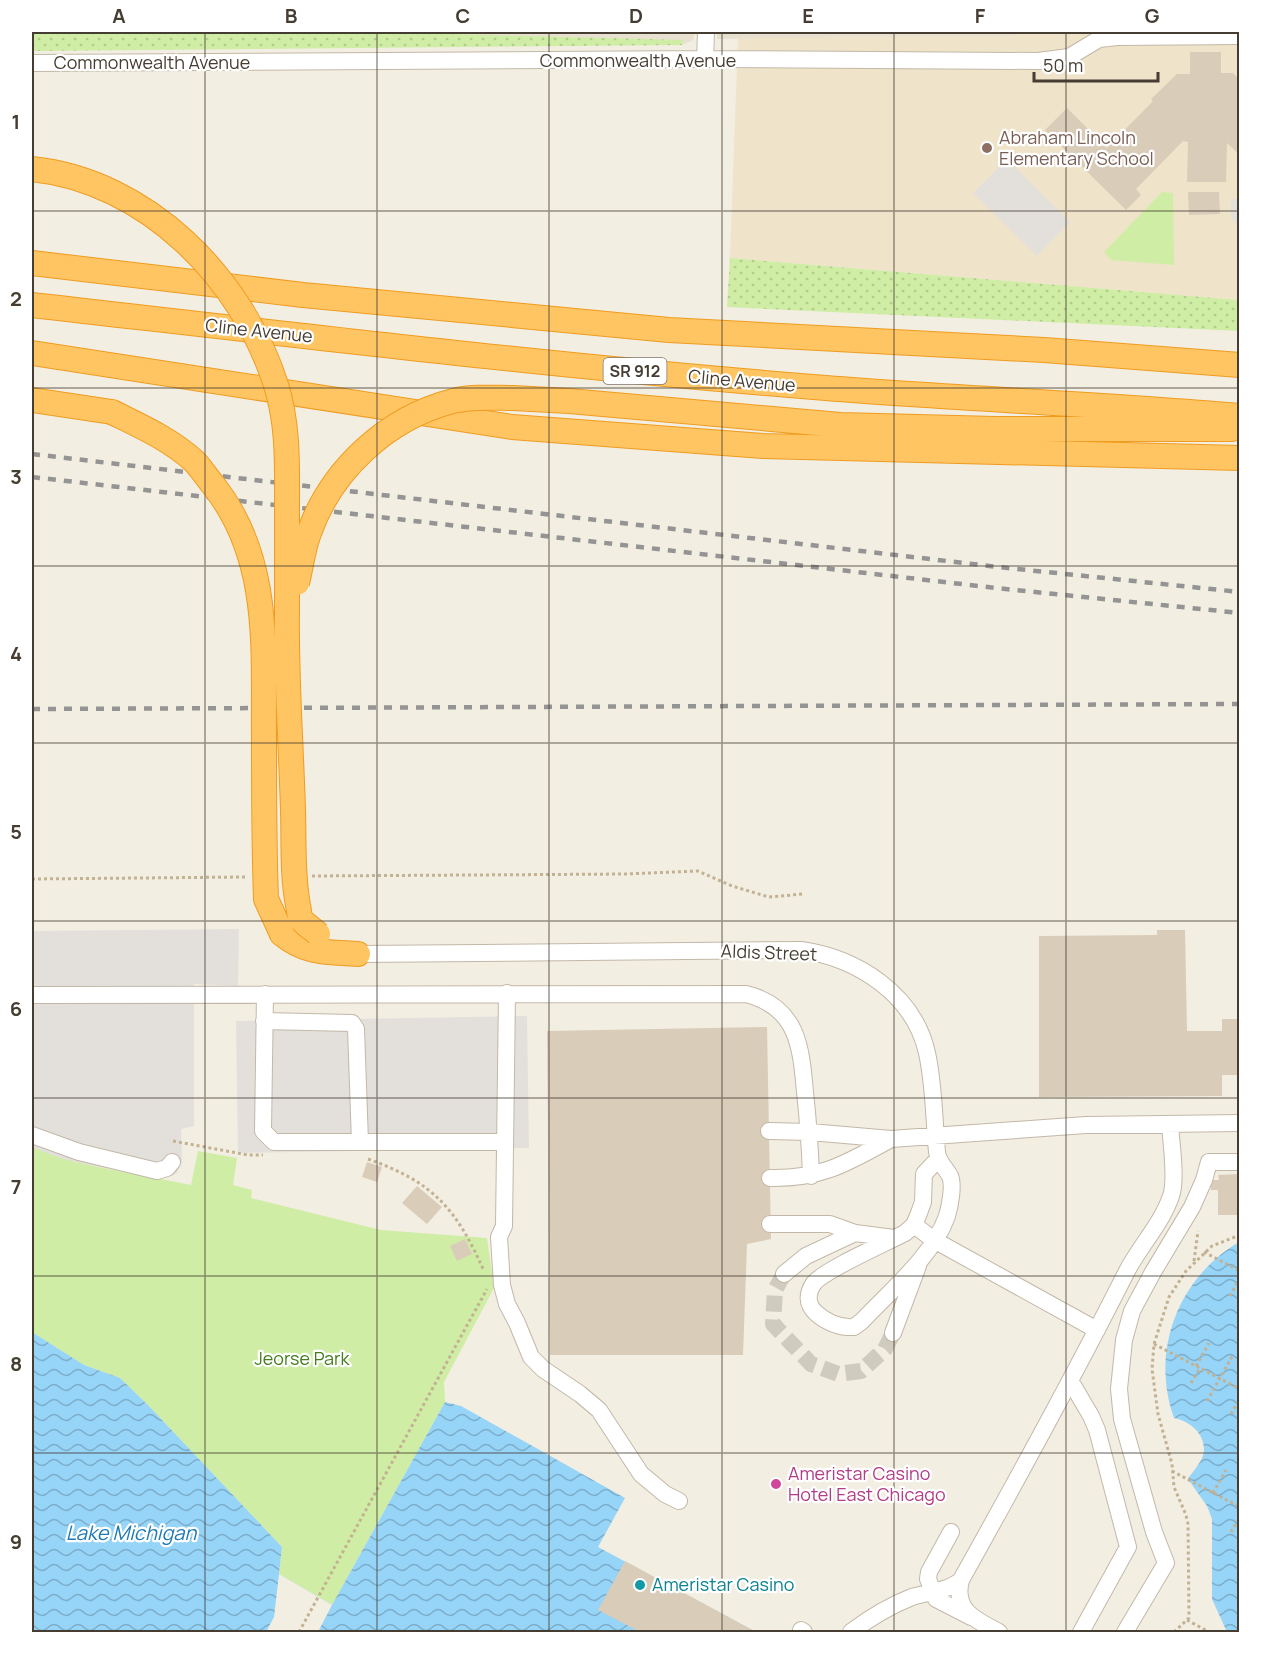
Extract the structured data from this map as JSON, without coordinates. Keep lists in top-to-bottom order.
{
  "streets": {
    "highway": ["Cline Avenue", "SR 912"],
    "street": ["Commonwealth Avenue", "Aldis Street"]
  },
  "water": ["Lake Michigan"],
  "parks": ["Jeorse Park"],
  "places": ["Abraham Lincoln Elementary School", "Ameristar Casino Hotel East Chicago", "Ameristar Casino"],
  "scale_bar": "50 m",
  "grid": {
    "columns": [
      "A",
      "B",
      "C",
      "D",
      "E",
      "F",
      "G"
    ],
    "rows": [
      "1",
      "2",
      "3",
      "4",
      "5",
      "6",
      "7",
      "8",
      "9"
    ]
  }
}
